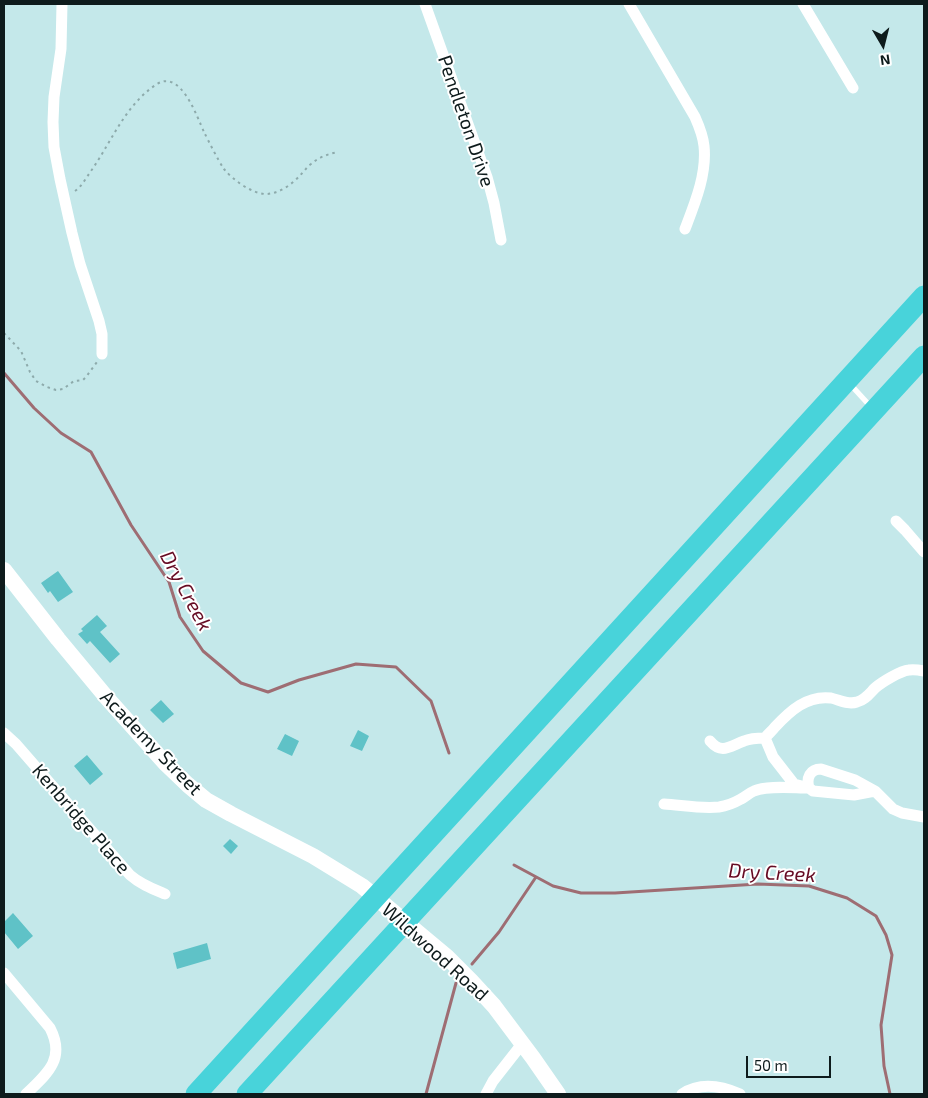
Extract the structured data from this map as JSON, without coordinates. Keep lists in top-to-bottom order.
{
  "streets": {
    "street": [
      "Pendleton Drive",
      "Academy Street",
      "Kenbridge Place",
      "Wildwood Road"
    ]
  },
  "crossings": [
    ["Academy Street", "Wildwood Road"]
  ],
  "water": ["Dry Creek"],
  "scale_bar": "50 m",
  "north": "bottom"
}
